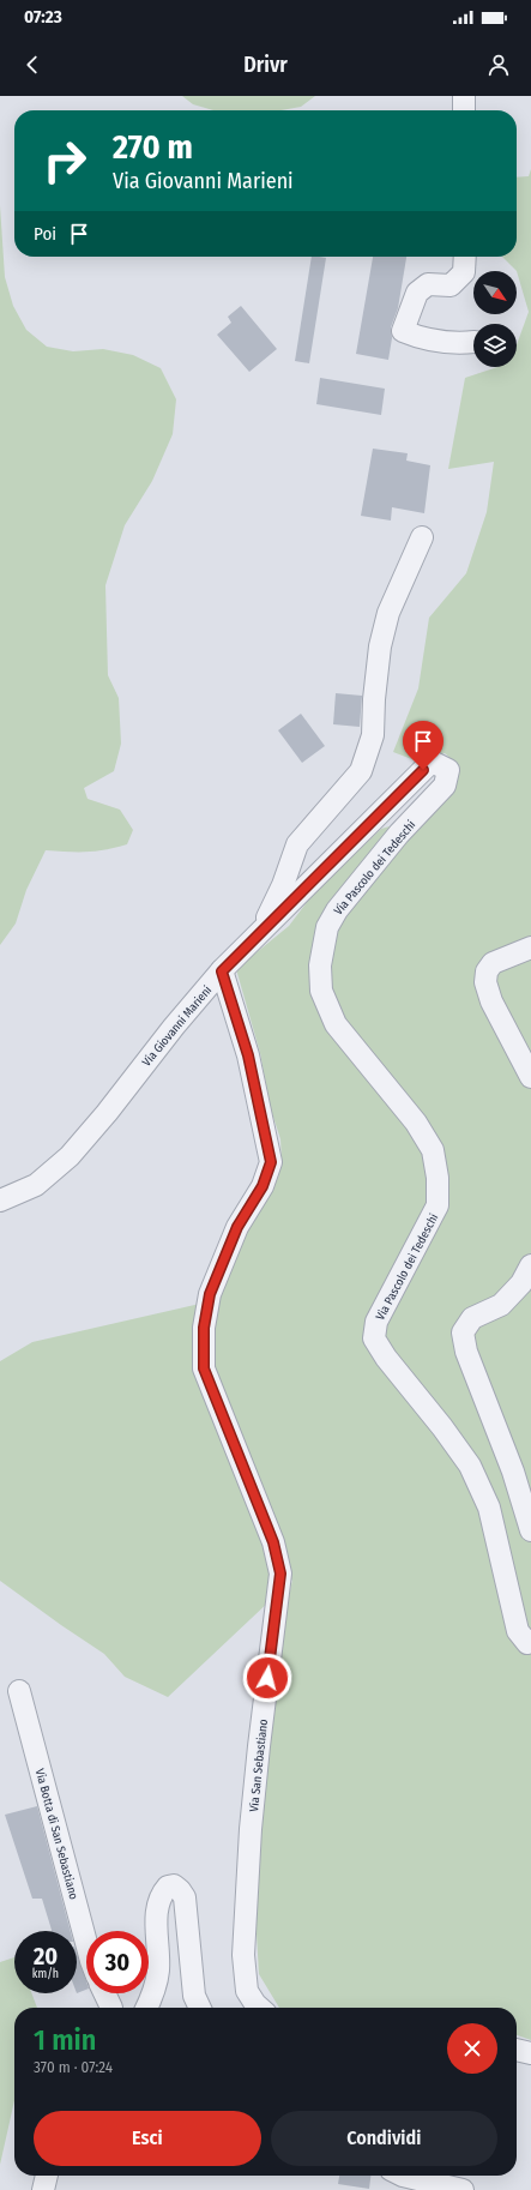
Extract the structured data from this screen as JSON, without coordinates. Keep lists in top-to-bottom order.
{
  "streets": {
    "street": [
      "Via Pascolo dei Tedeschi",
      "Via Giovanni Marieni",
      "Via San Sebastiano",
      "Via Botta di San Sebastiano"
    ]
  },
  "crossings": [
    ["Via Pascolo dei Tedeschi", "Via Giovanni Marieni"],
    ["Via Giovanni Marieni", "Via San Sebastiano"]
  ],
  "north": "bottom right",
  "page": {
    "status": "07:23",
    "header": "Drivr",
    "turn": ["270 m", "Via Giovanni Marieni"],
    "then": "Poi",
    "speed": "20 km/h",
    "limit": "30",
    "heading": ["1 min", "370 m · 07:24"],
    "buttons": ["Esci", "Condividi"]
  }
}
